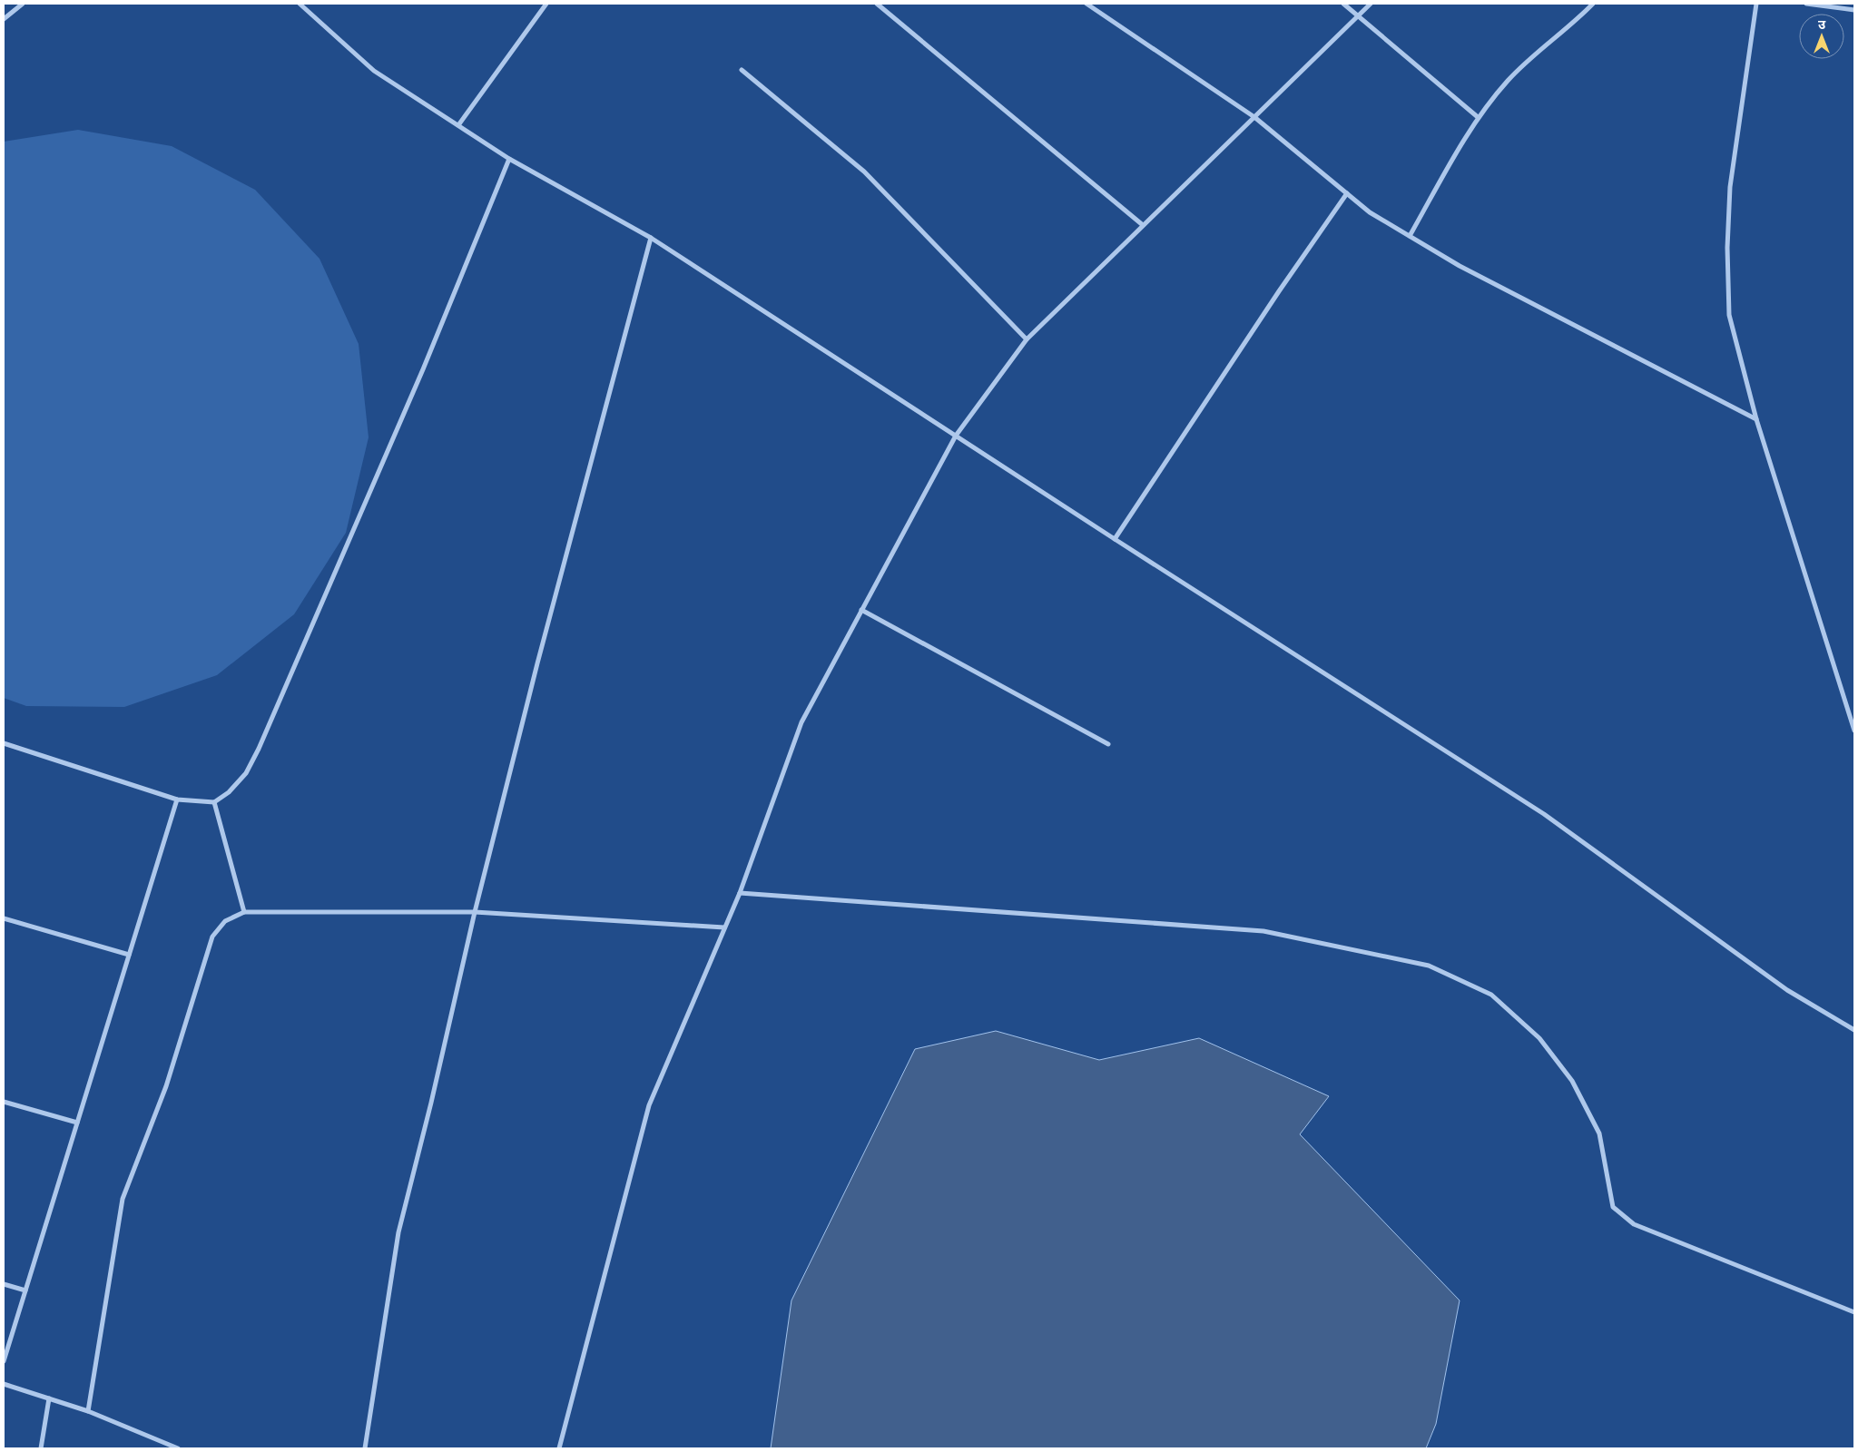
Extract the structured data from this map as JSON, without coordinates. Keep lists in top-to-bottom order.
{
  "north": "top"
}
